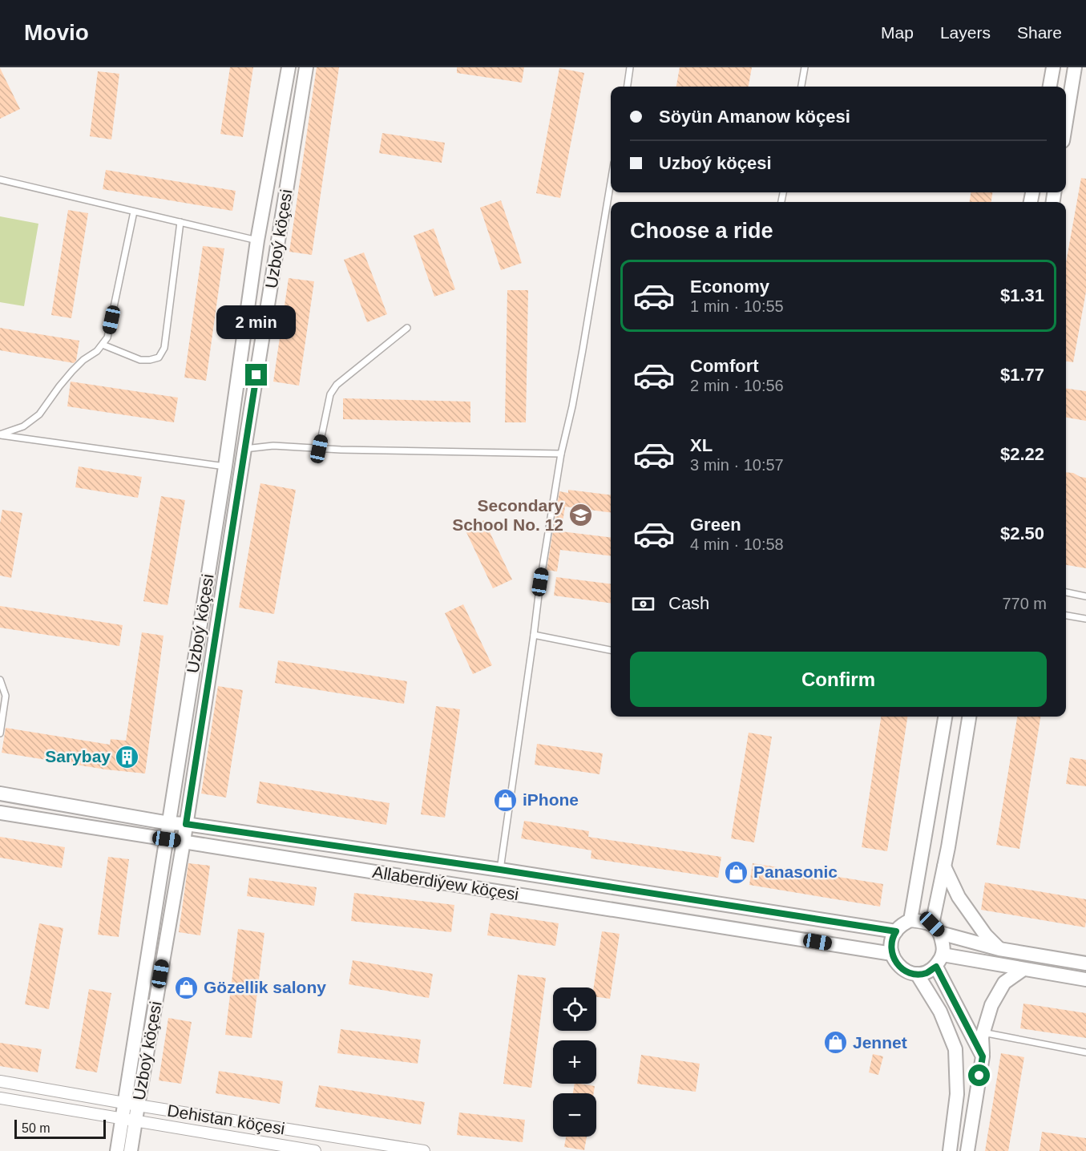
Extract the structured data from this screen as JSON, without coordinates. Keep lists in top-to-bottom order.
{
  "streets": {
    "street": ["Uzboý köçesi", "Allaberdiýew köçesi", "Dehistan köçesi"]
  },
  "crossings": [
    ["Uzboý köçesi", "Allaberdiýew köçesi"],
    ["Uzboý köçesi", "Dehistan köçesi"]
  ],
  "places": {
    "school or university": ["Secondary School No. 12"],
    "building": ["Sarybay"],
    "shop": [
      "iPhone",
      "Panasonic",
      "Gözellik salony",
      "Jennet"
    ]
  },
  "scale_bar": "50 m",
  "page": {
    "header": "Movio",
    "nav": ["Map", "Layers", "Share"],
    "banner": ["Söyün Amanow köçesi", "Uzboý köçesi"],
    "heading": "Choose a ride",
    "list": [
      {
        "name": "Economy",
        "note": "1 min · 10:55",
        "value": "$1.31"
      },
      {
        "name": "Comfort",
        "note": "2 min · 10:56",
        "value": "$1.77"
      },
      {
        "name": "XL",
        "note": "3 min · 10:57",
        "value": "$2.22"
      },
      {
        "name": "Green",
        "note": "4 min · 10:58",
        "value": "$2.50"
      }
    ],
    "bubble": "2 min",
    "pay": ["Cash", "770 m"],
    "buttons": "Confirm",
    "map_buttons": ["+", "−"],
    "scale": "50 m"
  }
}
